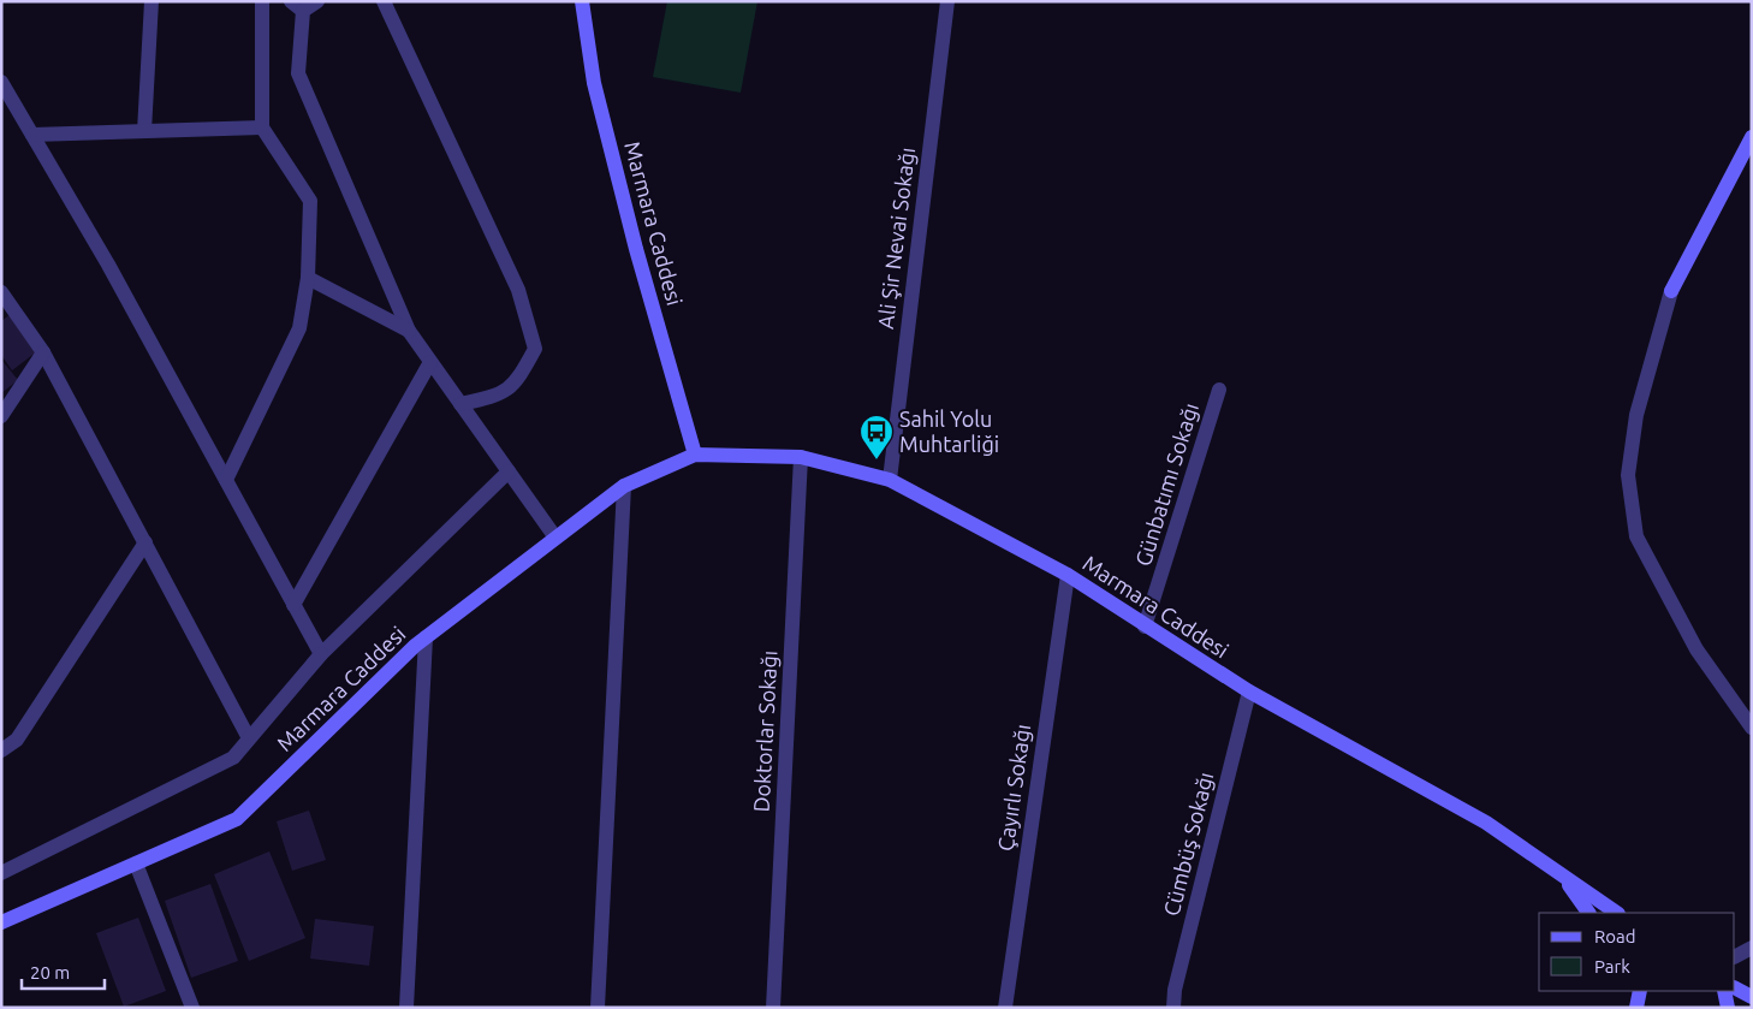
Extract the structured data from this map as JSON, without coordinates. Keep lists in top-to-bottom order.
{
  "streets": {
    "street": [
      "Marmara Caddesi",
      "Ali Şir Nevai Sokağı",
      "Günbatımı Sokağı",
      "Doktorlar Sokağı",
      "Çayırlı Sokağı",
      "Cümbüş Sokağı"
    ]
  },
  "crossings": [
    ["Marmara Caddesi", "Ali Şir Nevai Sokağı"],
    ["Marmara Caddesi", "Günbatımı Sokağı"],
    ["Marmara Caddesi", "Doktorlar Sokağı"],
    ["Marmara Caddesi", "Çayırlı Sokağı"],
    ["Marmara Caddesi", "Cümbüş Sokağı"]
  ],
  "places": {
    "bus stop": ["Sahil Yolu Muhtarliği"]
  },
  "legend": ["Road", "Park"],
  "scale_bar": "20 m"
}
